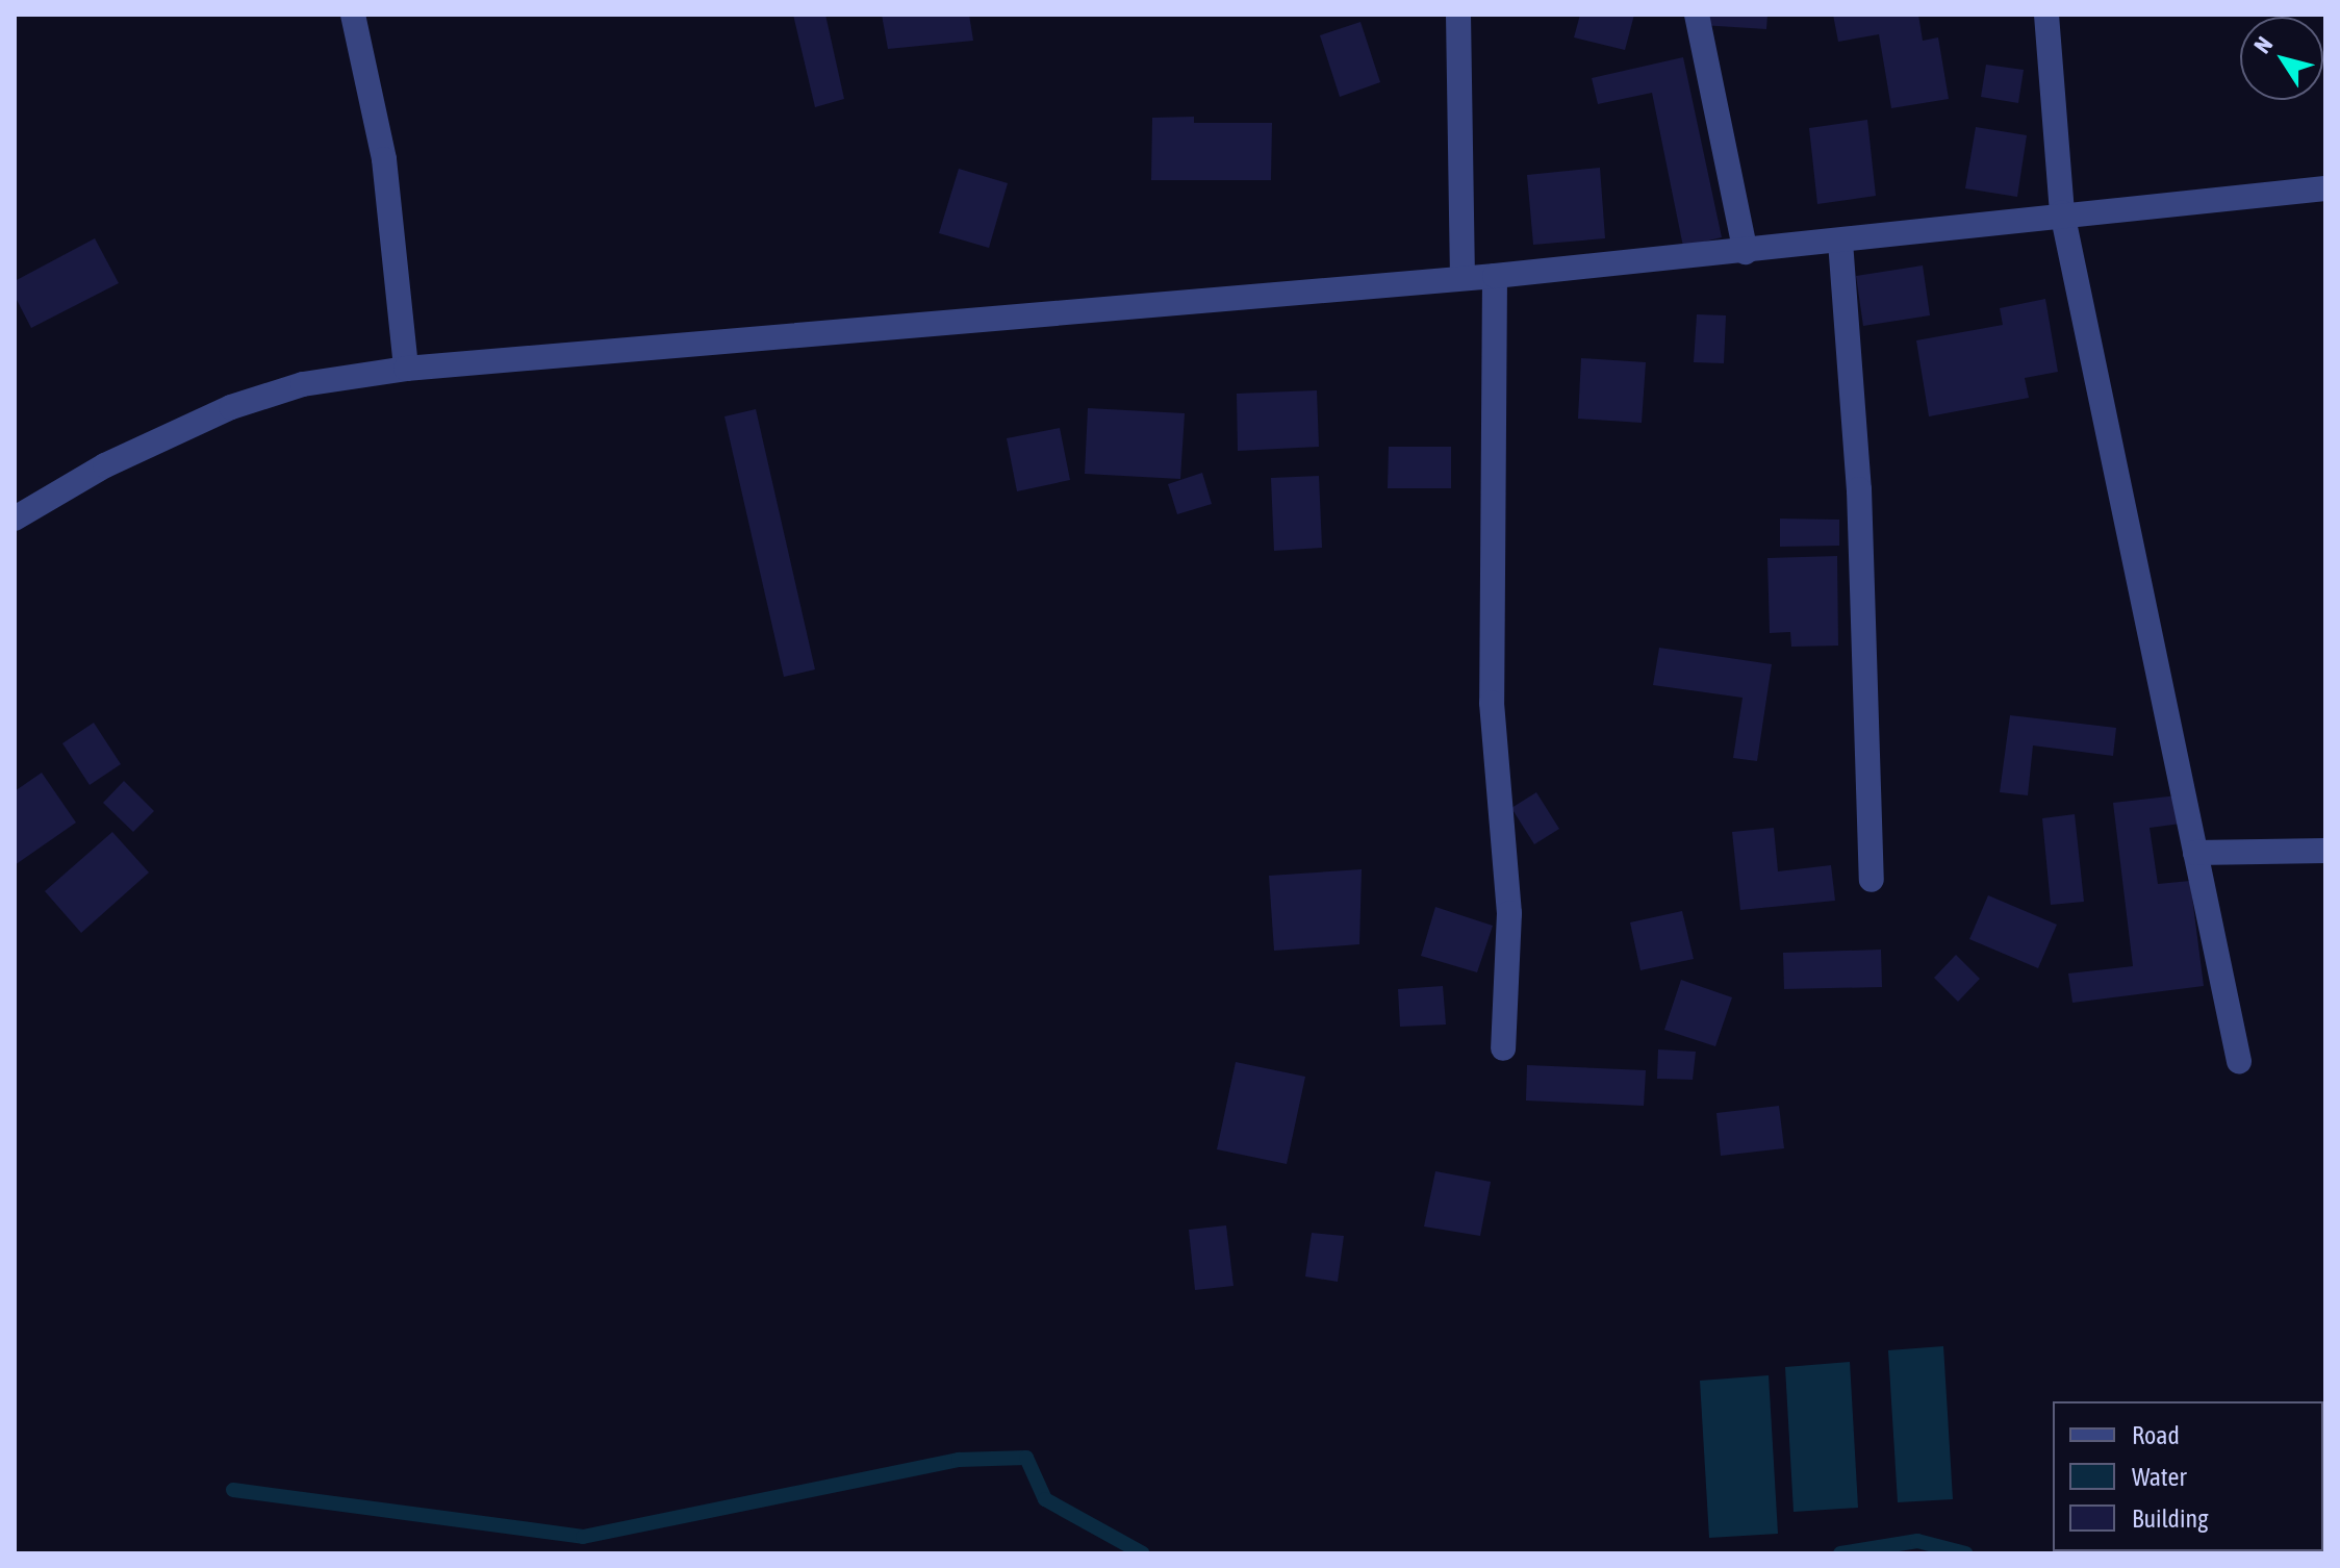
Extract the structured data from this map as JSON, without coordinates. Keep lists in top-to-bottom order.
{
  "legend": ["Road", "Water", "Building"],
  "north": "top left"
}
